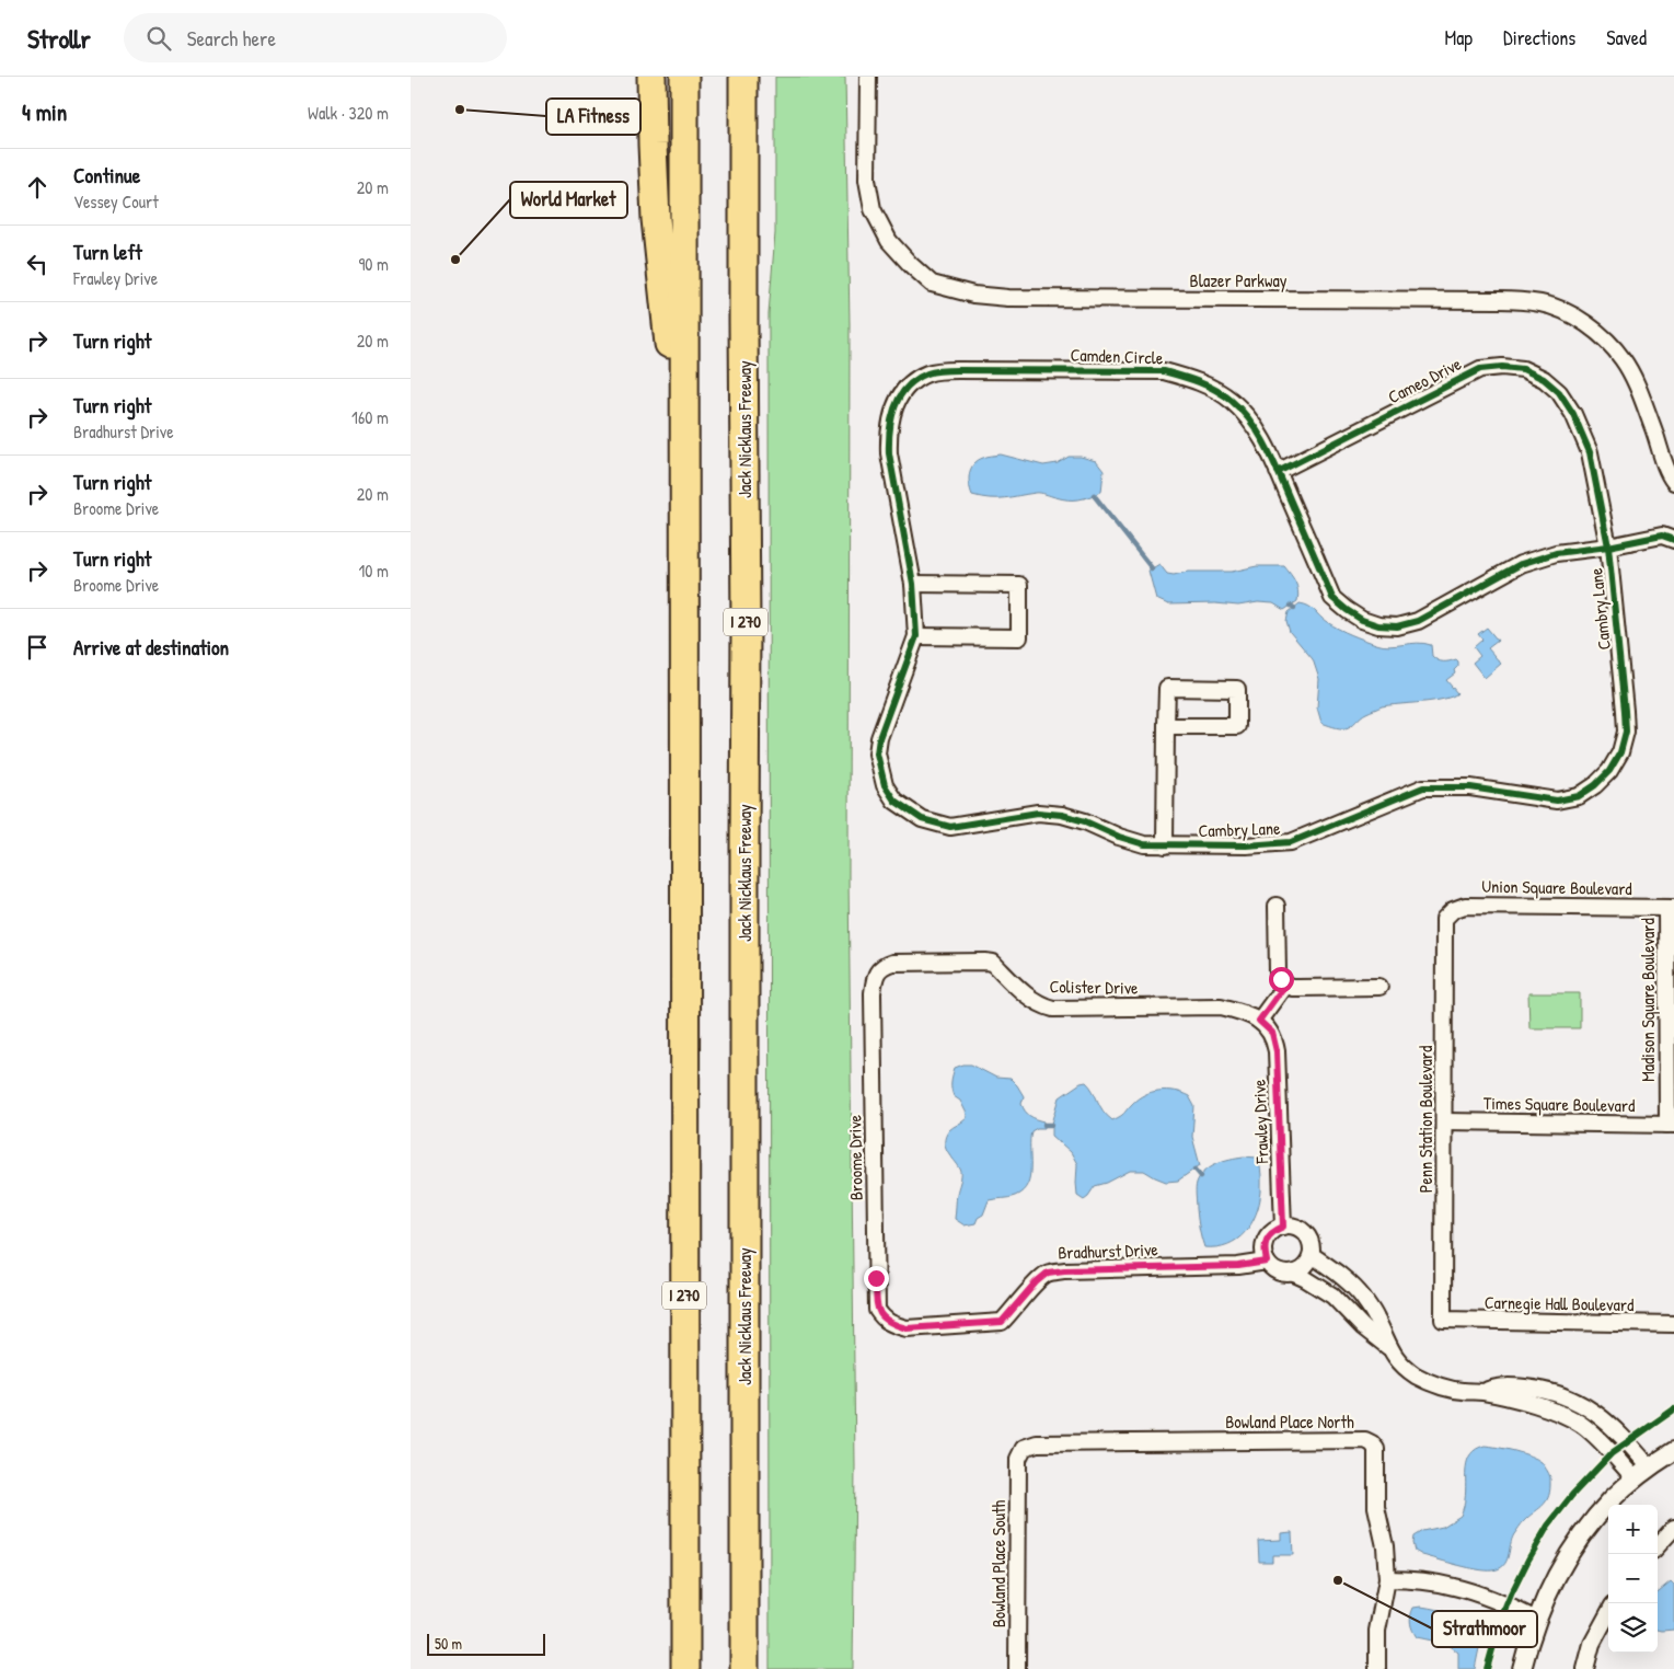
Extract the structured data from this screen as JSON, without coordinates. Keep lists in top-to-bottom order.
{
  "streets": {
    "highway": ["Jack Nicklaus Freeway", "I 270"],
    "street": [
      "Blazer Parkway",
      "Camden Circle",
      "Cameo Drive",
      "Cambry Lane",
      "Union Square Boulevard",
      "Colister Drive",
      "Madison Square Boulevard",
      "Times Square Boulevard",
      "Penn Station Boulevard",
      "Frawley Drive",
      "Broome Drive",
      "Bradhurst Drive",
      "Carnegie Hall Boulevard",
      "Bowland Place North",
      "Bowland Place South"
    ]
  },
  "crossings": [
    ["Camden Circle", "Cameo Drive"],
    ["Camden Circle", "Cambry Lane"],
    ["Cameo Drive", "Cambry Lane"],
    ["Union Square Boulevard", "Madison Square Boulevard"],
    ["Union Square Boulevard", "Penn Station Boulevard"],
    ["Colister Drive", "Frawley Drive"],
    ["Colister Drive", "Broome Drive"],
    ["Madison Square Boulevard", "Times Square Boulevard"],
    ["Times Square Boulevard", "Penn Station Boulevard"],
    ["Penn Station Boulevard", "Carnegie Hall Boulevard"],
    ["Frawley Drive", "Bradhurst Drive"],
    ["Broome Drive", "Bradhurst Drive"],
    ["Bowland Place North", "Bowland Place South"]
  ],
  "places": ["LA Fitness", "World Market", "Strathmoor"],
  "scale_bar": "50 m",
  "page": {
    "header": "Strollr",
    "search": "Search here",
    "nav": ["Map", "Directions", "Saved"],
    "heading": ["4 min", "Walk · 320 m"],
    "list": [
      ["Continue", "Vessey Court", "20 m"],
      ["Turn left", "Frawley Drive", "90 m"],
      ["Turn right", "20 m"],
      ["Turn right", "Bradhurst Drive", "160 m"],
      ["Turn right", "Broome Drive", "20 m"],
      ["Turn right", "Broome Drive", "10 m"],
      "Arrive at destination"
    ],
    "map_buttons": ["+", "−"],
    "scale": "50 m"
  }
}
